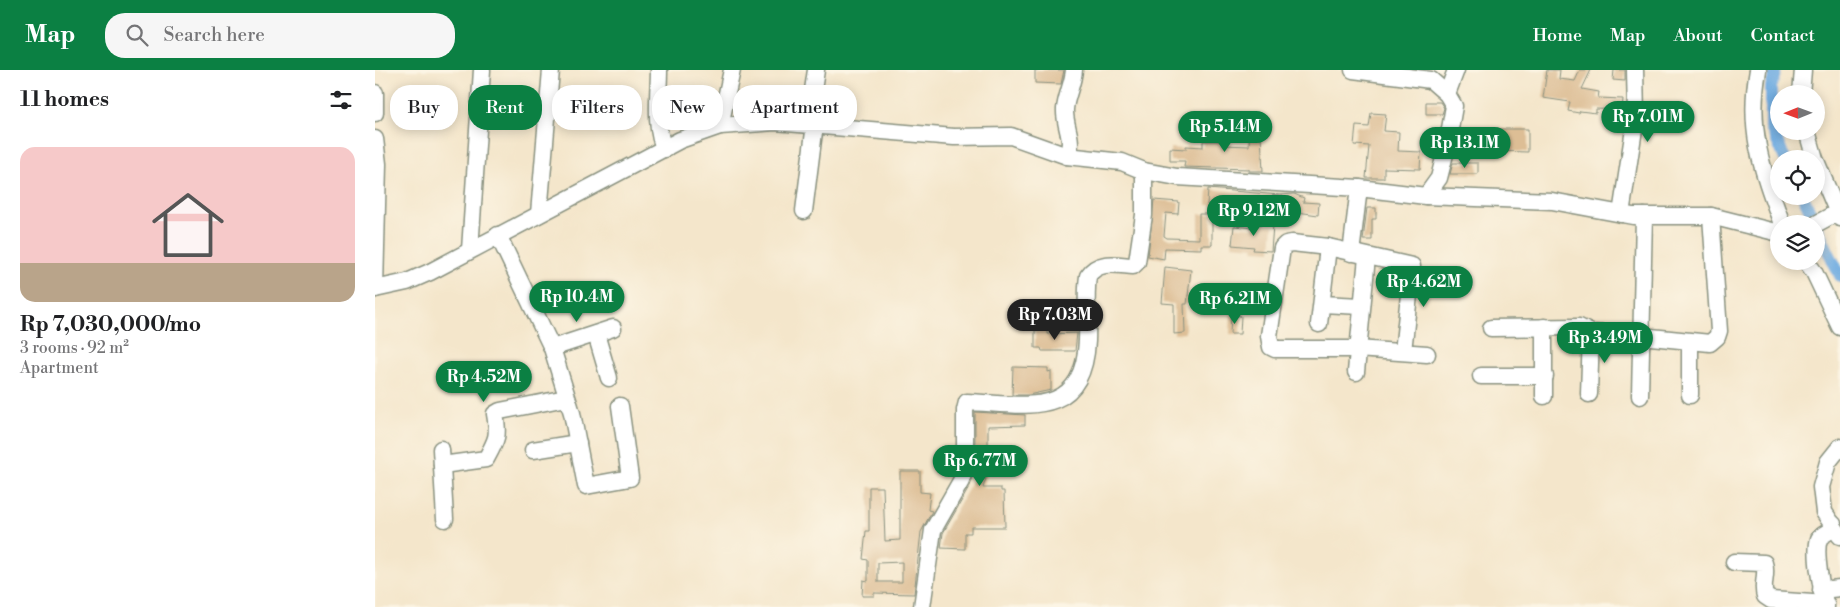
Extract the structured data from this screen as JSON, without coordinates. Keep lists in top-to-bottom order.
{
  "north": "left",
  "page": {
    "header": "Map",
    "search": "Search here",
    "nav": [
      "Home",
      "Map",
      "About",
      "Contact"
    ],
    "heading": "11 homes",
    "chip": [
      "Buy",
      "Rent",
      "Filters",
      "New",
      "Apartment"
    ],
    "price": [
      "Rp 7.01M",
      "Rp 5.14M",
      "Rp 13.1M",
      "Rp 9.12M",
      "Rp 4.62M",
      "Rp 10.4M",
      "Rp 6.21M",
      "Rp 7.03M",
      "Rp 3.49M",
      "Rp 4.52M",
      "Rp 6.77M"
    ],
    "list": [
      {
        "name": "Rp 7,030,000/mo",
        "note": "3 rooms · 92 m² · Apartment"
      }
    ]
  }
}
